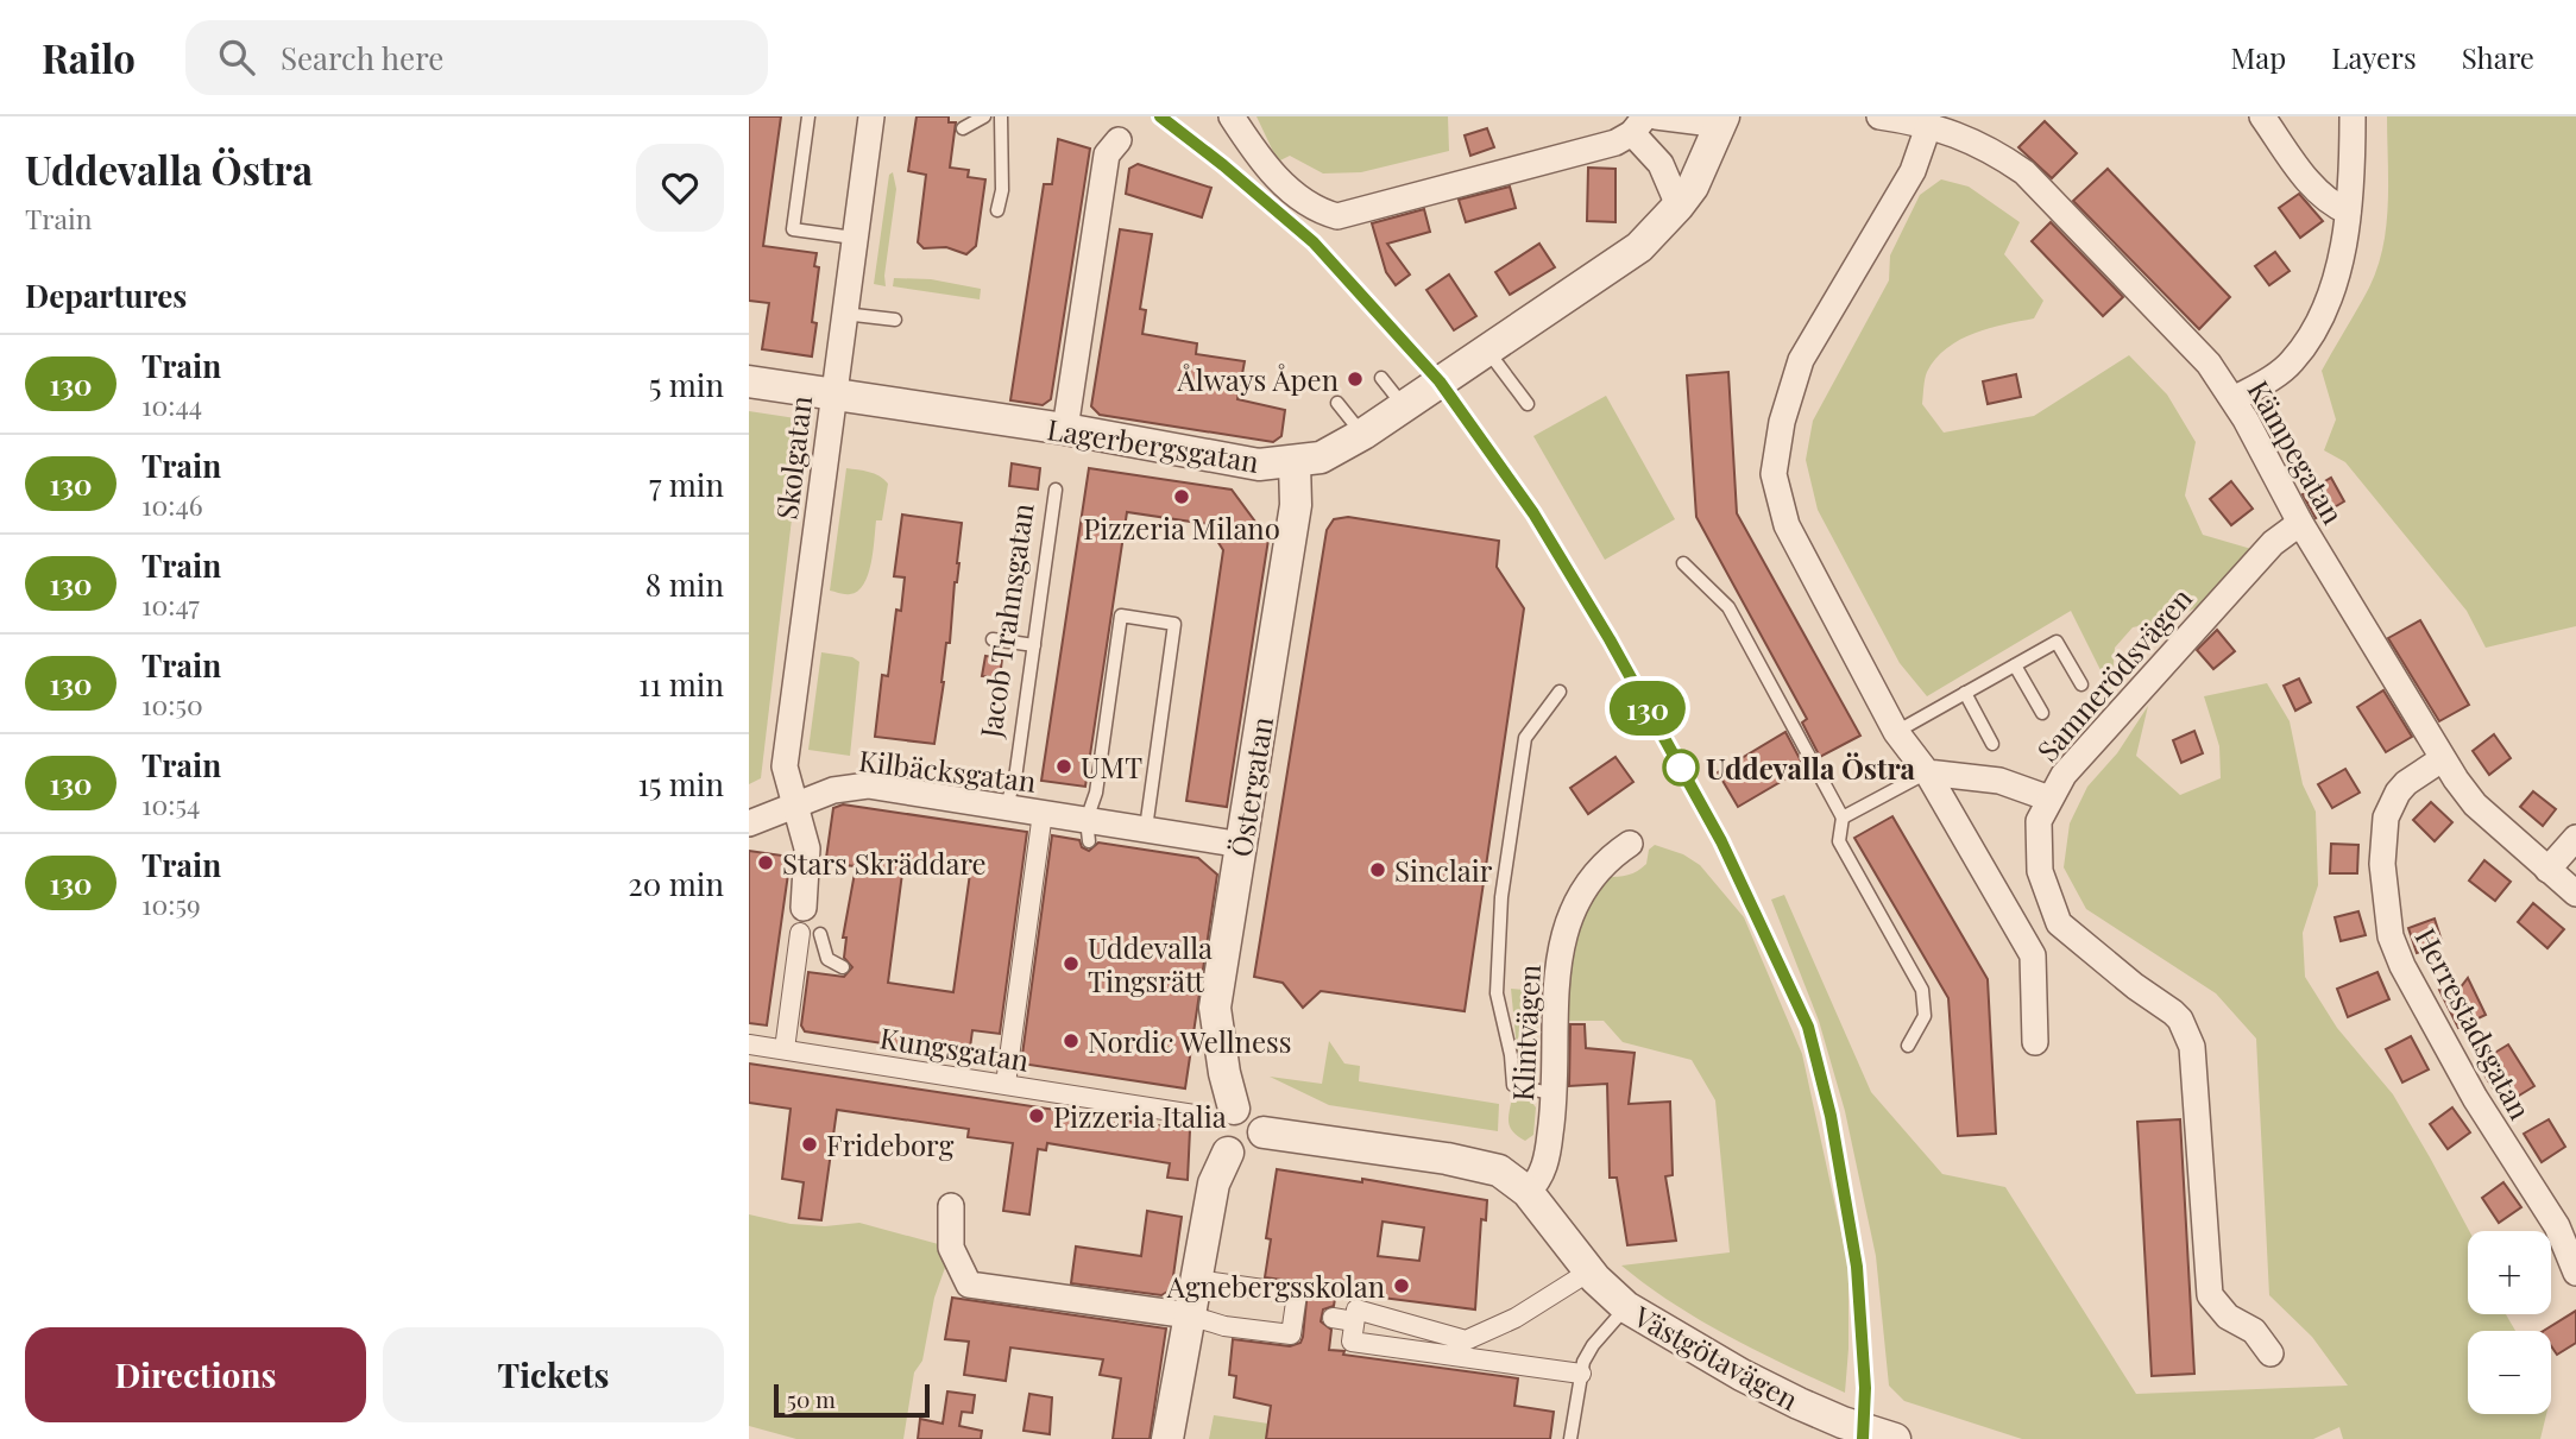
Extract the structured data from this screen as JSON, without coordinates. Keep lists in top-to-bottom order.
{
  "streets": {
    "street": [
      "Lagerbergsgatan",
      "Kämpegatan",
      "Skolgatan",
      "Samnerödsvägen",
      "Kilbäcksgatan",
      "Östergatan",
      "Herrestadsgatan",
      "Klintvägen",
      "Kungsgatan",
      "Västgötavägen"
    ],
    "lane": ["Jacob Trahnsgatan"]
  },
  "crossings": [
    ["Lagerbergsgatan", "Skolgatan"],
    ["Lagerbergsgatan", "Östergatan"],
    ["Kämpegatan", "Samnerödsvägen"],
    ["Kämpegatan", "Herrestadsgatan"],
    ["Skolgatan", "Kilbäcksgatan"],
    ["Jacob Trahnsgatan", "Kilbäcksgatan"],
    ["Kilbäcksgatan", "Östergatan"],
    ["Östergatan", "Västgötavägen"],
    ["Klintvägen", "Västgötavägen"]
  ],
  "places": [
    "Ålways Åpen",
    "Pizzeria Milano",
    "UMT",
    "Uddevalla Östra",
    "Stars Skräddare",
    "Sinclair",
    "Uddevalla Tingsrätt",
    "Nordic Wellness",
    "Pizzeria Italia",
    "Frideborg",
    "Agnebergsskolan"
  ],
  "scale_bar": "50 m",
  "page": {
    "header": "Railo",
    "search": "Search here",
    "nav": ["Map", "Layers", "Share"],
    "heading": [
      ["Uddevalla Östra", "Train"],
      "Departures"
    ],
    "on_map": "130",
    "list": [
      {
        "mark": "130",
        "name": "Train",
        "note": "10:44",
        "value": "5 min"
      },
      {
        "mark": "130",
        "name": "Train",
        "note": "10:46",
        "value": "7 min"
      },
      {
        "mark": "130",
        "name": "Train",
        "note": "10:47",
        "value": "8 min"
      },
      {
        "mark": "130",
        "name": "Train",
        "note": "10:50",
        "value": "11 min"
      },
      {
        "mark": "130",
        "name": "Train",
        "note": "10:54",
        "value": "15 min"
      },
      {
        "mark": "130",
        "name": "Train",
        "note": "10:59",
        "value": "20 min"
      }
    ],
    "map_buttons": ["+", "−"],
    "buttons": ["Directions", "Tickets"],
    "scale": "50 m"
  }
}
